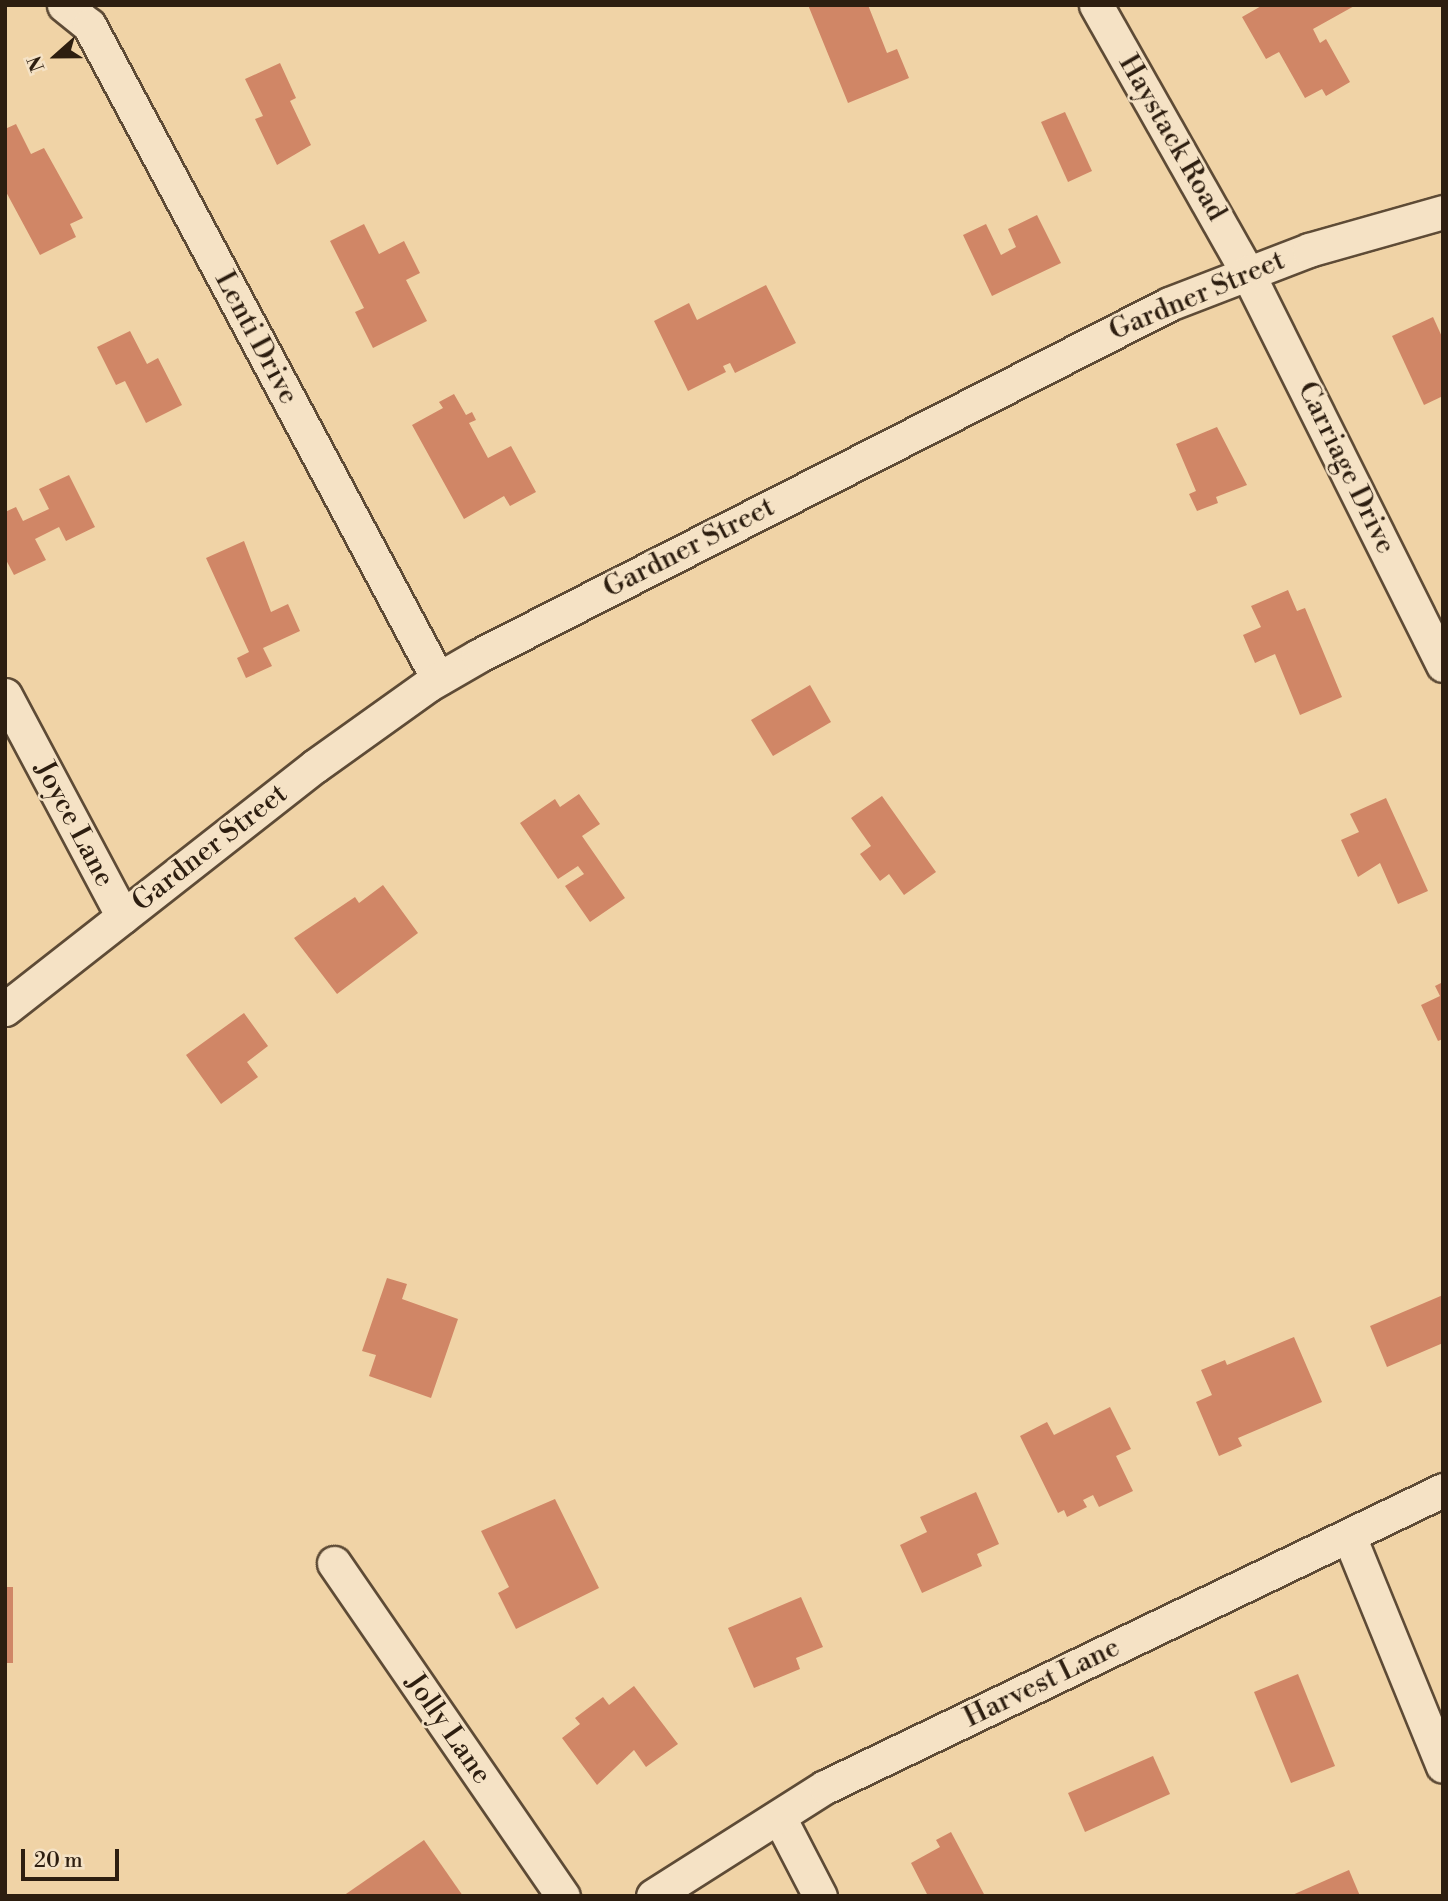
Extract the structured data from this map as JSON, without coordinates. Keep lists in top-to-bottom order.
{
  "streets": {
    "street": [
      "Haystack Road",
      "Gardner Street",
      "Lenti Drive",
      "Carriage Drive",
      "Joyce Lane",
      "Harvest Lane",
      "Jolly Lane"
    ]
  },
  "crossings": [
    ["Haystack Road", "Gardner Street"],
    ["Haystack Road", "Carriage Drive"],
    ["Gardner Street", "Lenti Drive"],
    ["Gardner Street", "Carriage Drive"],
    ["Gardner Street", "Joyce Lane"]
  ],
  "scale_bar": "20 m",
  "north": "left"
}
